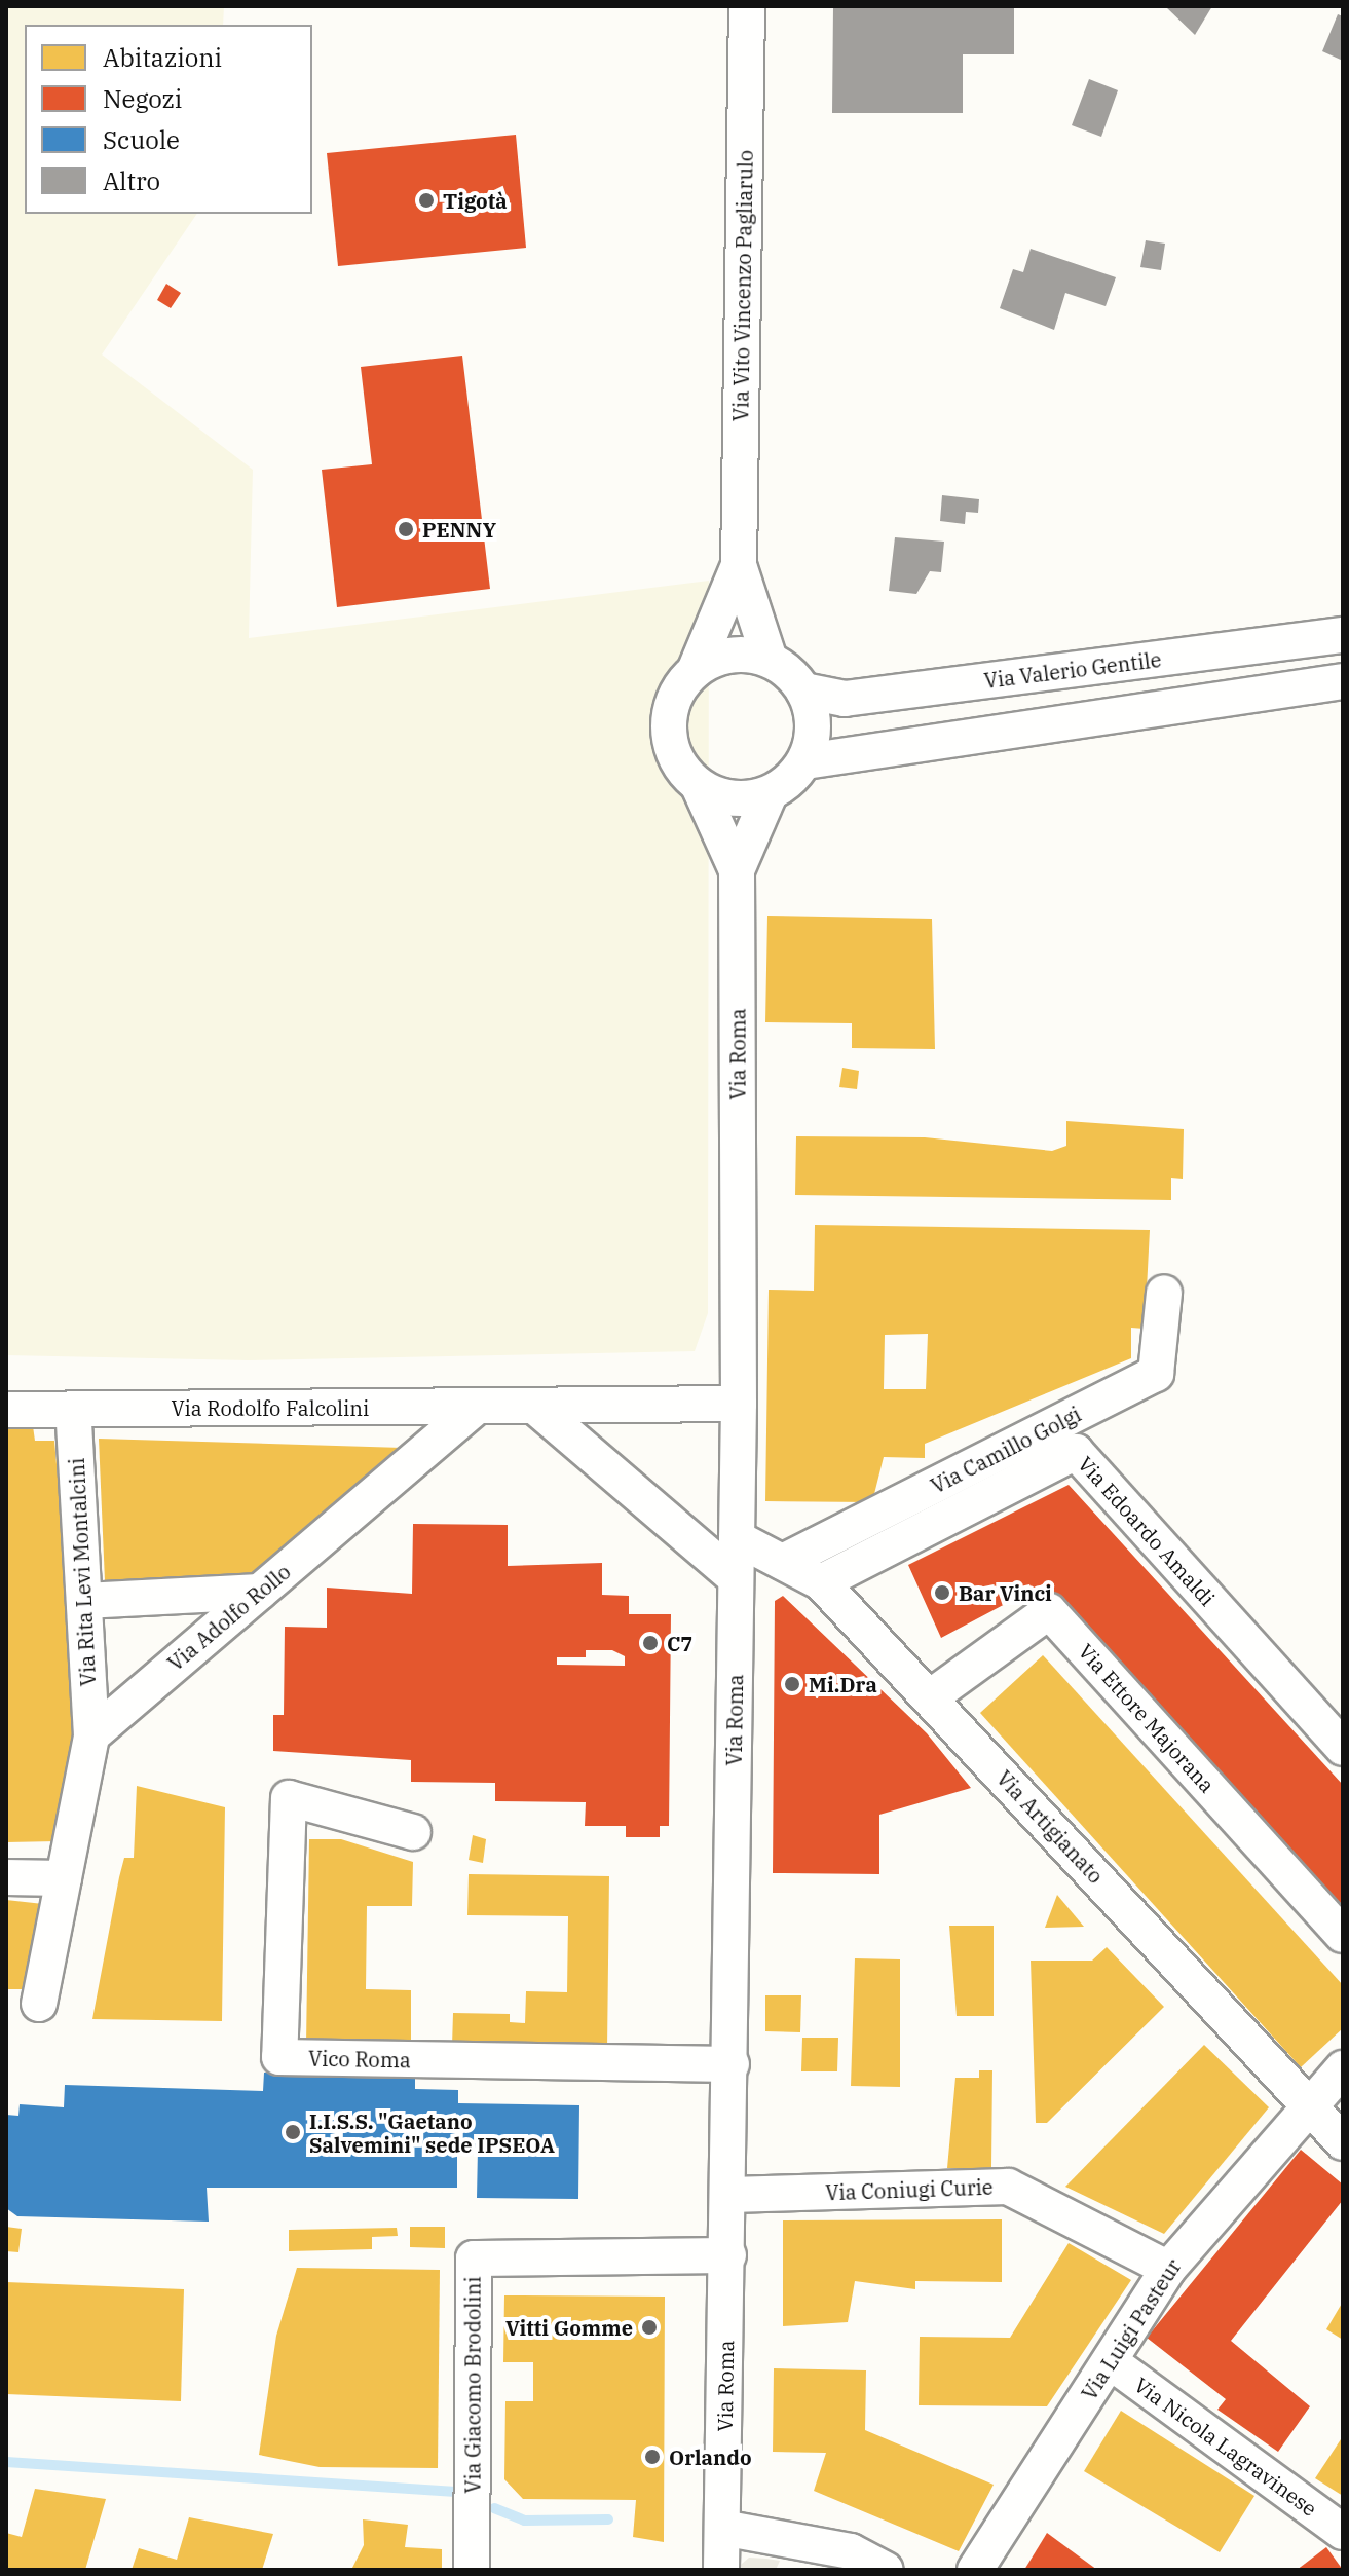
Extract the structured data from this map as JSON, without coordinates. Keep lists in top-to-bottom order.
{
  "streets": {
    "street": [
      "Via Vito Vincenzo Pagliarulo",
      "Via Valerio Gentile",
      "Via Roma",
      "Via Rodolfo Falcolini",
      "Via Camillo Golgi",
      "Via Edoardo Amaldi",
      "Via Rita Levi Montalcini",
      "Via Adolfo Rollo",
      "Via Ettore Majorana",
      "Via Artigianato",
      "Vico Roma",
      "Via Coniugi Curie",
      "Via Luigi Pasteur",
      "Via Giacomo Brodolini",
      "Via Nicola Lagravinese"
    ]
  },
  "crossings": [
    ["Via Vito Vincenzo Pagliarulo", "Via Valerio Gentile"],
    ["Via Vito Vincenzo Pagliarulo", "Via Roma"],
    ["Via Valerio Gentile", "Via Roma"],
    ["Via Roma", "Via Rodolfo Falcolini"],
    ["Via Roma", "Via Artigianato"],
    ["Via Roma", "Vico Roma"],
    ["Via Roma", "Via Coniugi Curie"],
    ["Via Roma", "Via Giacomo Brodolini"],
    ["Via Rodolfo Falcolini", "Via Rita Levi Montalcini"],
    ["Via Rodolfo Falcolini", "Via Adolfo Rollo"],
    ["Via Camillo Golgi", "Via Artigianato"],
    ["Via Edoardo Amaldi", "Via Artigianato"],
    ["Via Rita Levi Montalcini", "Via Adolfo Rollo"],
    ["Via Ettore Majorana", "Via Artigianato"],
    ["Via Artigianato", "Via Luigi Pasteur"],
    ["Via Coniugi Curie", "Via Luigi Pasteur"],
    ["Via Luigi Pasteur", "Via Nicola Lagravinese"]
  ],
  "places": [
    "Tigotà",
    "PENNY",
    "Bar Vinci",
    "C7",
    "Mi.Dra",
    "I.I.S.S. \"Gaetano Salvemini\" sede IPSEOA",
    "Vitti Gomme",
    "Orlando"
  ],
  "legend": [
    "Abitazioni",
    "Negozi",
    "Scuole",
    "Altro"
  ]
}
